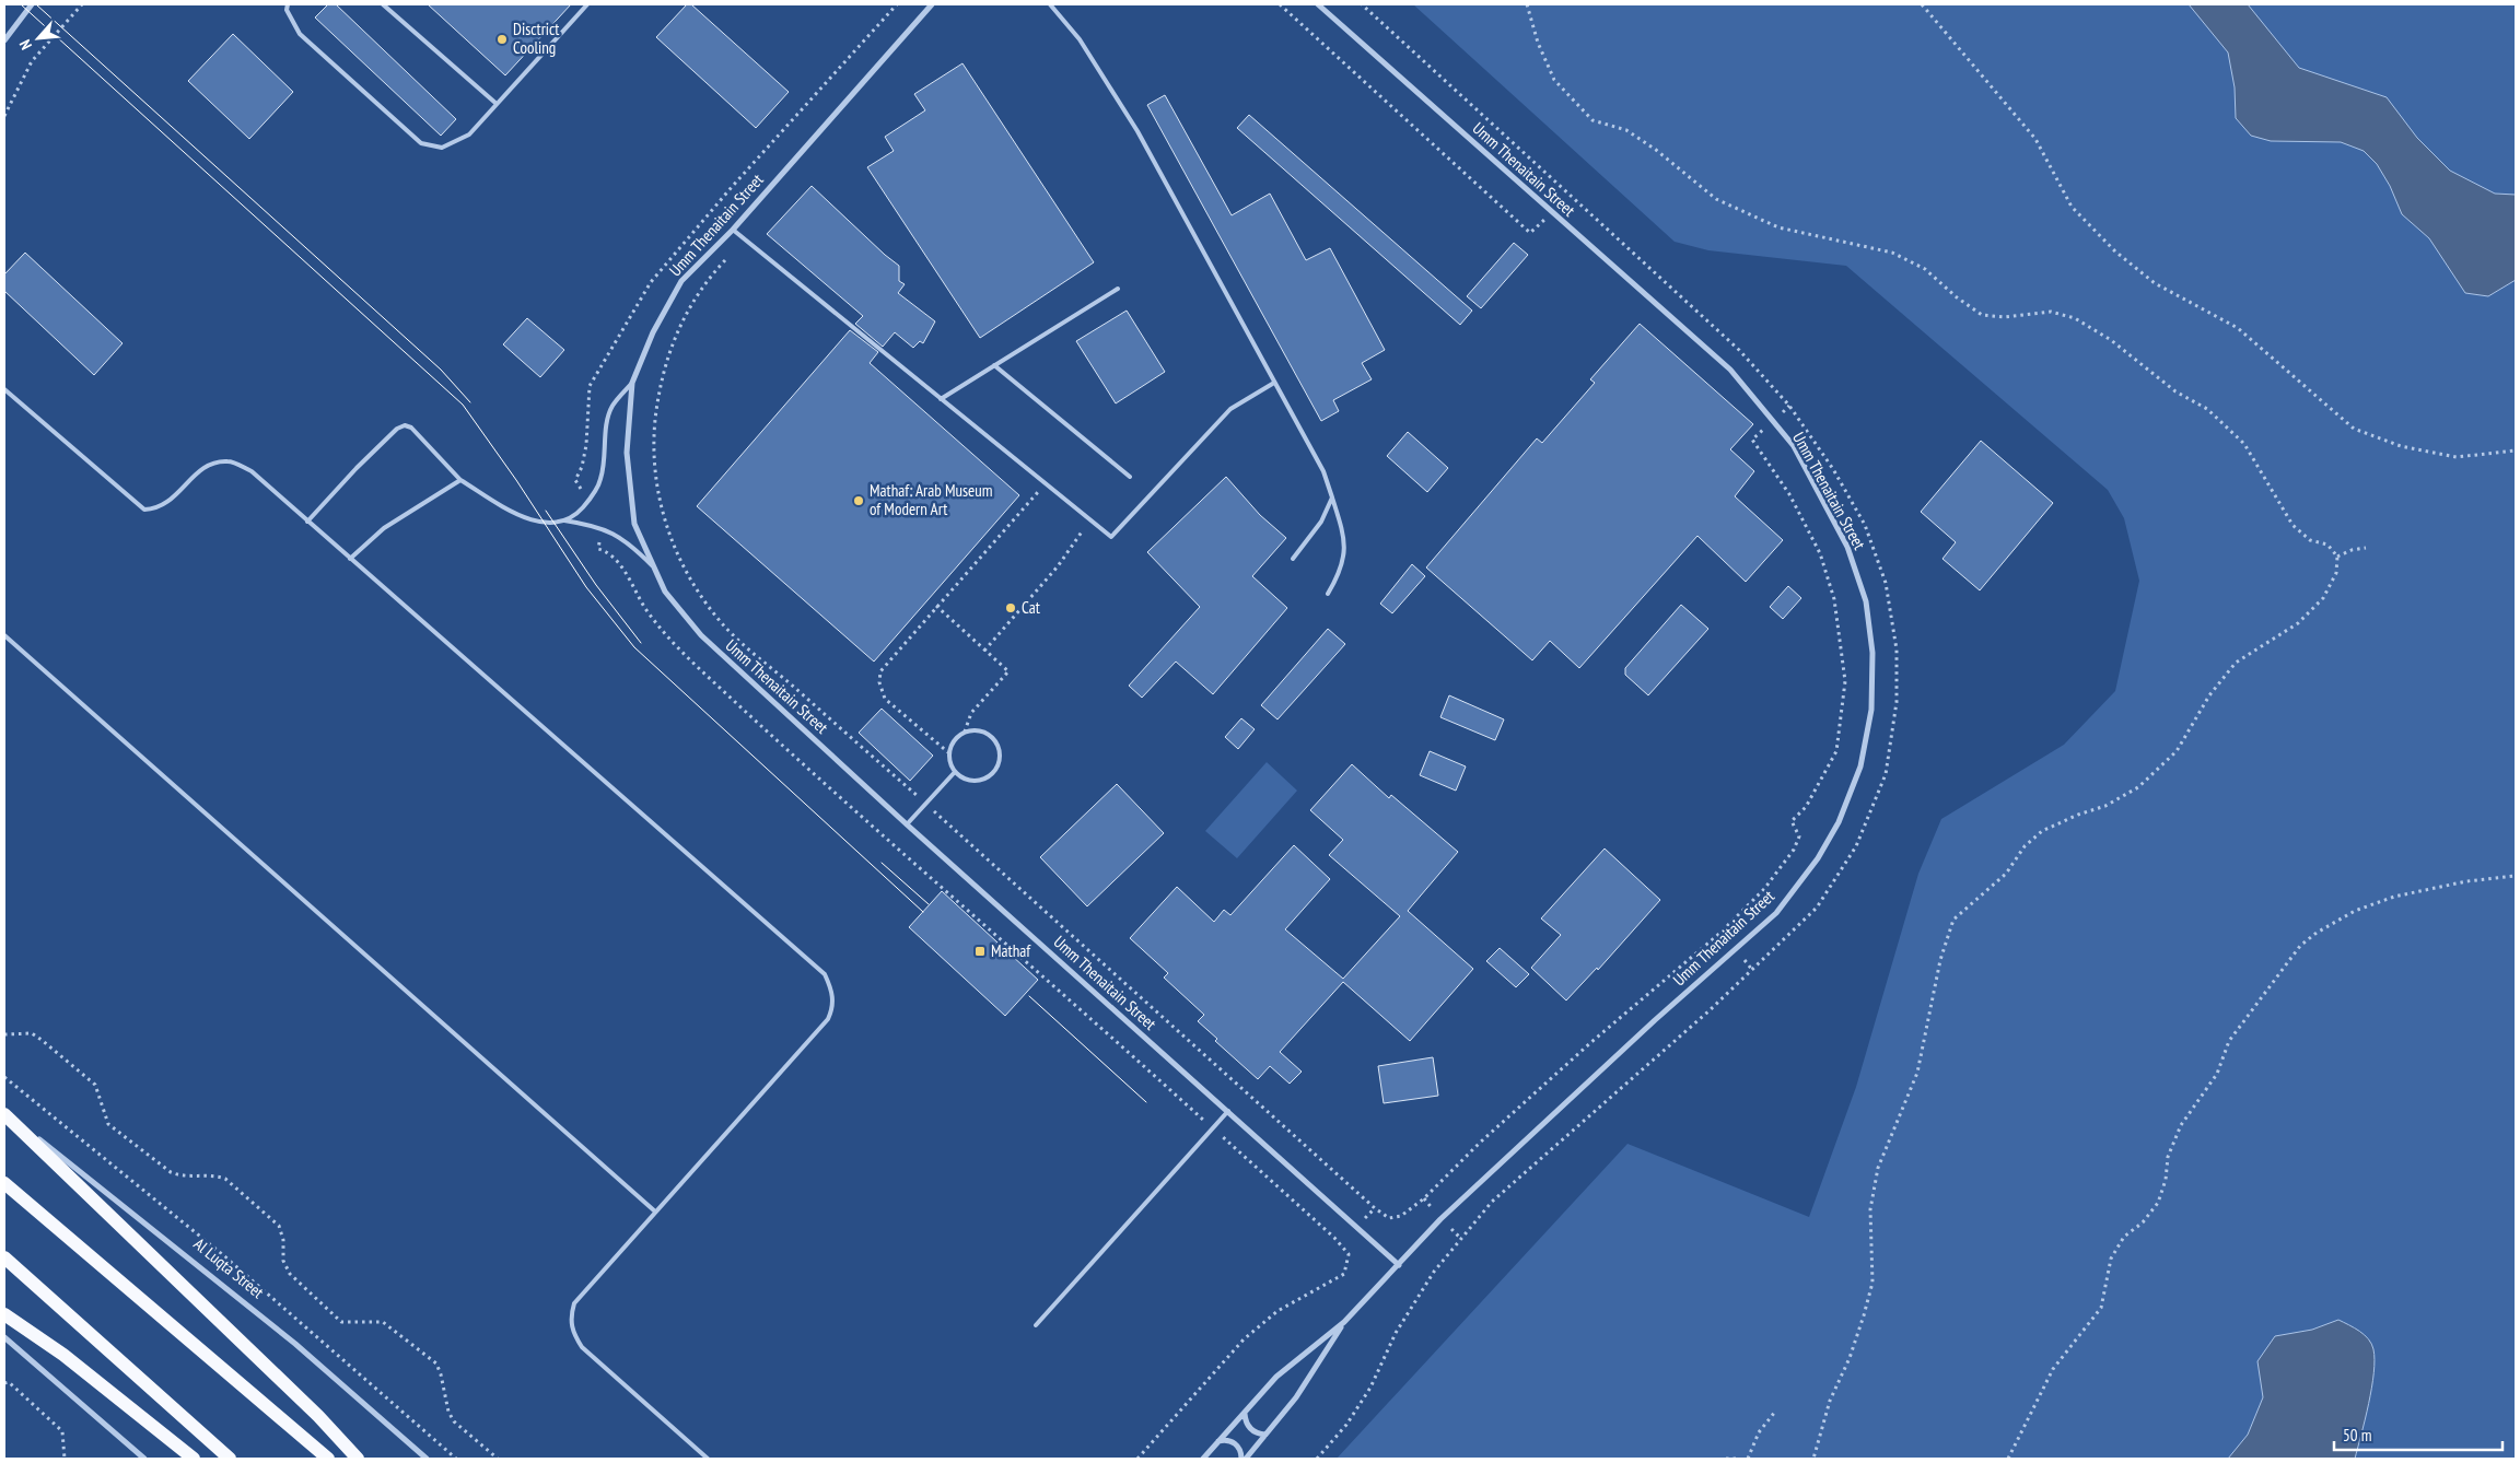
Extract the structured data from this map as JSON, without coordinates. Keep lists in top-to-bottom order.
{
  "streets": {
    "street": ["Umm Thenaitain Street", "Al Luqta Street"]
  },
  "places": {
    "other": ["Disctrict Cooling", "Mathaf: Arab Museum of Modern Art", "Cat"],
    "transit": ["Mathaf"]
  },
  "scale_bar": "50 m",
  "north": "bottom left"
}
